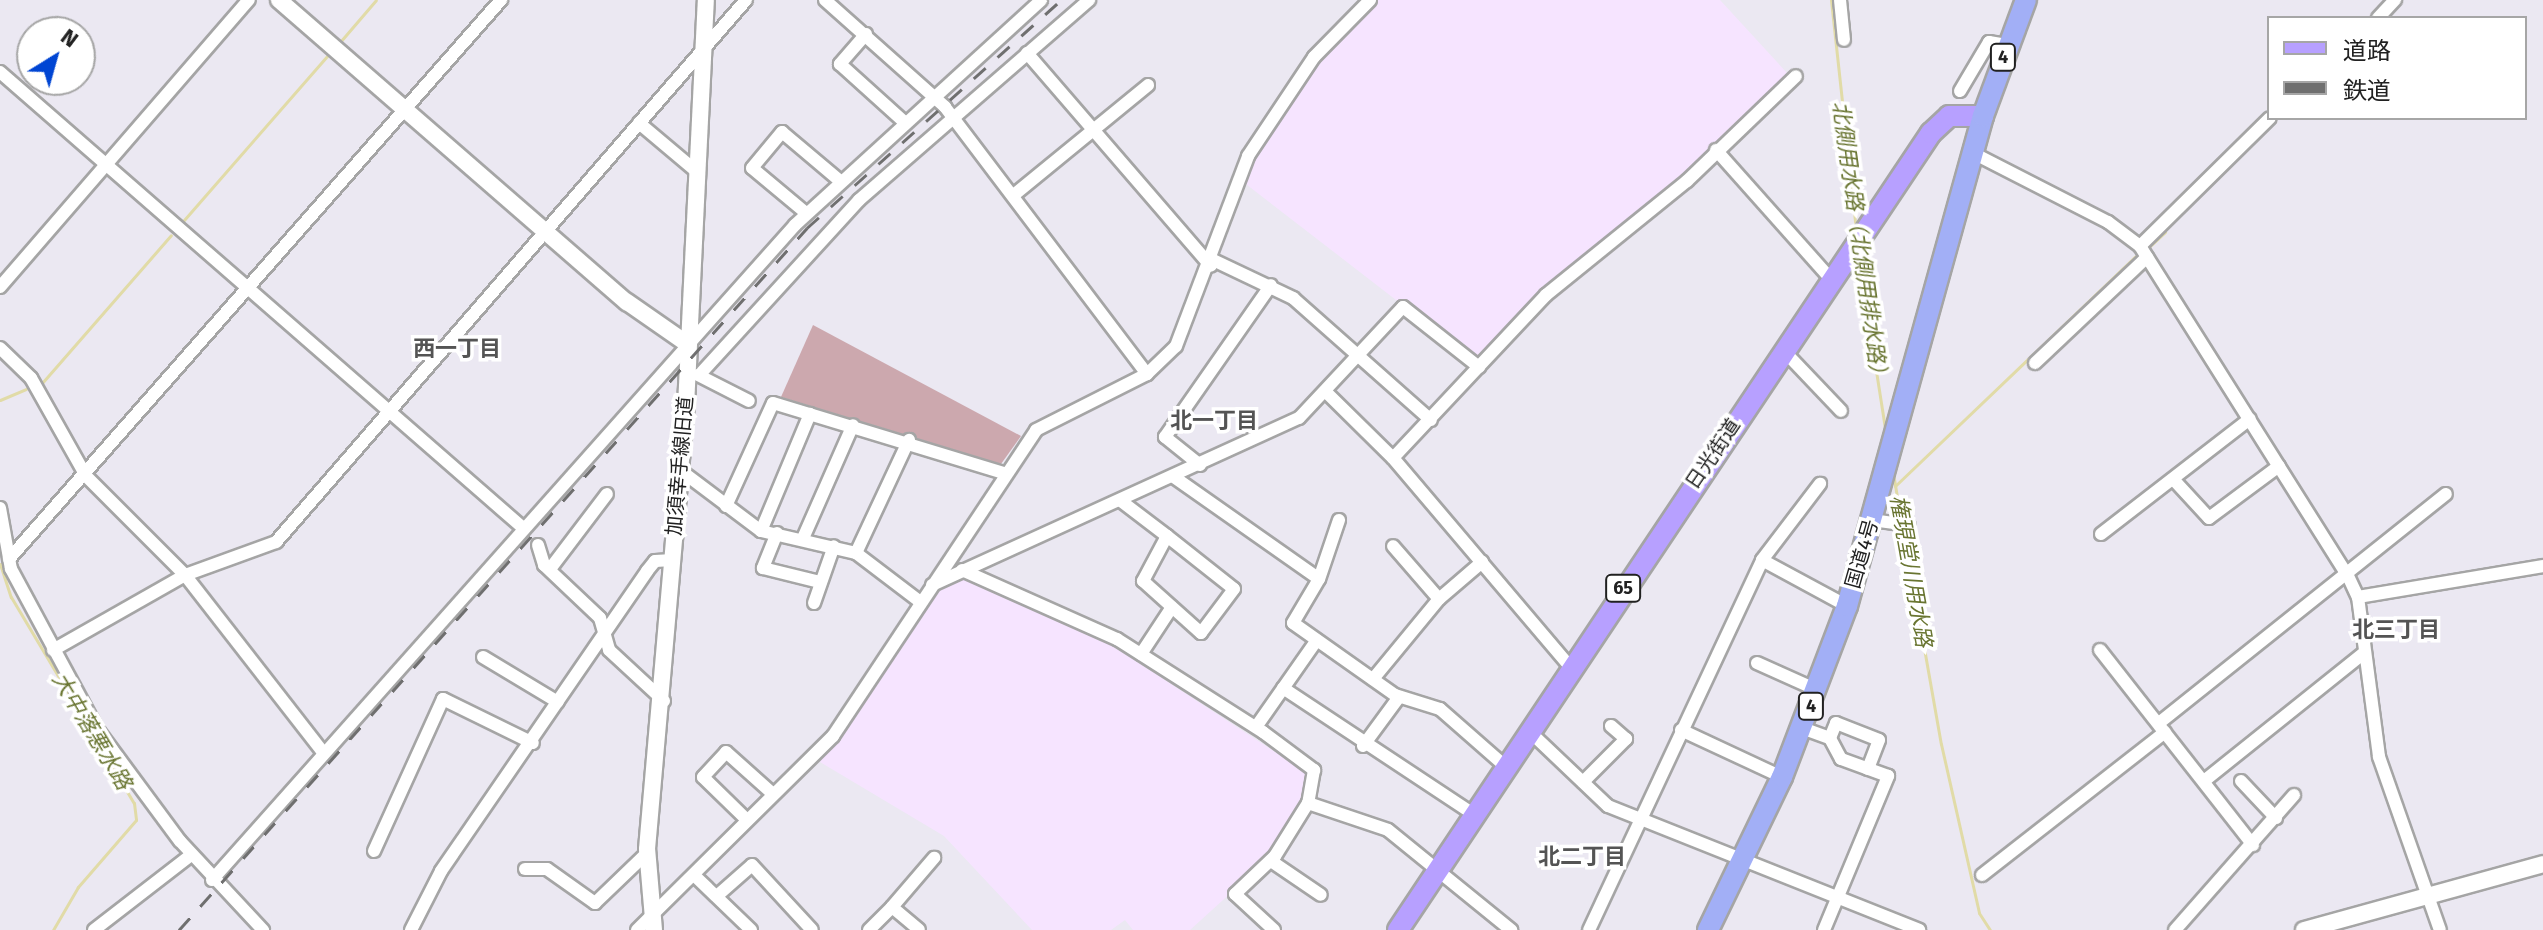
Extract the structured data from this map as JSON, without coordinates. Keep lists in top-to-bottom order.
{
  "streets": {
    "highway": ["4", "国道4号"],
    "main road": ["日光街道", "65"],
    "street": ["加須幸手線旧道"]
  },
  "crossings": [
    ["4", "日光街道"],
    ["4", "国道4号"],
    ["日光街道", "国道4号"]
  ],
  "districts": [
    "西一丁目",
    "北一丁目",
    "北三丁目",
    "北二丁目"
  ],
  "water": ["北側用水路（北側用排水路）", "権現堂川用水路", "大中落悪水路"],
  "legend": ["道路", "鉄道"],
  "north": "top right"
}
